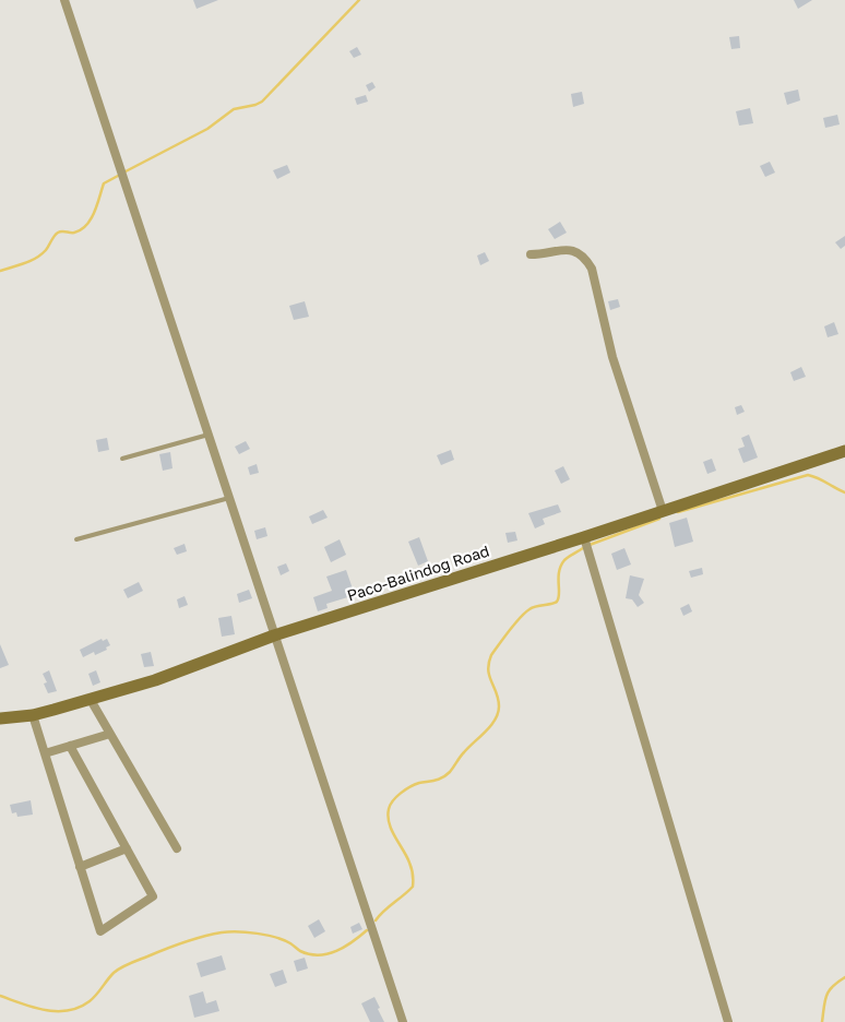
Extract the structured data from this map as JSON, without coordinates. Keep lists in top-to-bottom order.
{
  "streets": {
    "street": ["Paco-Balindog Road"]
  }
}
